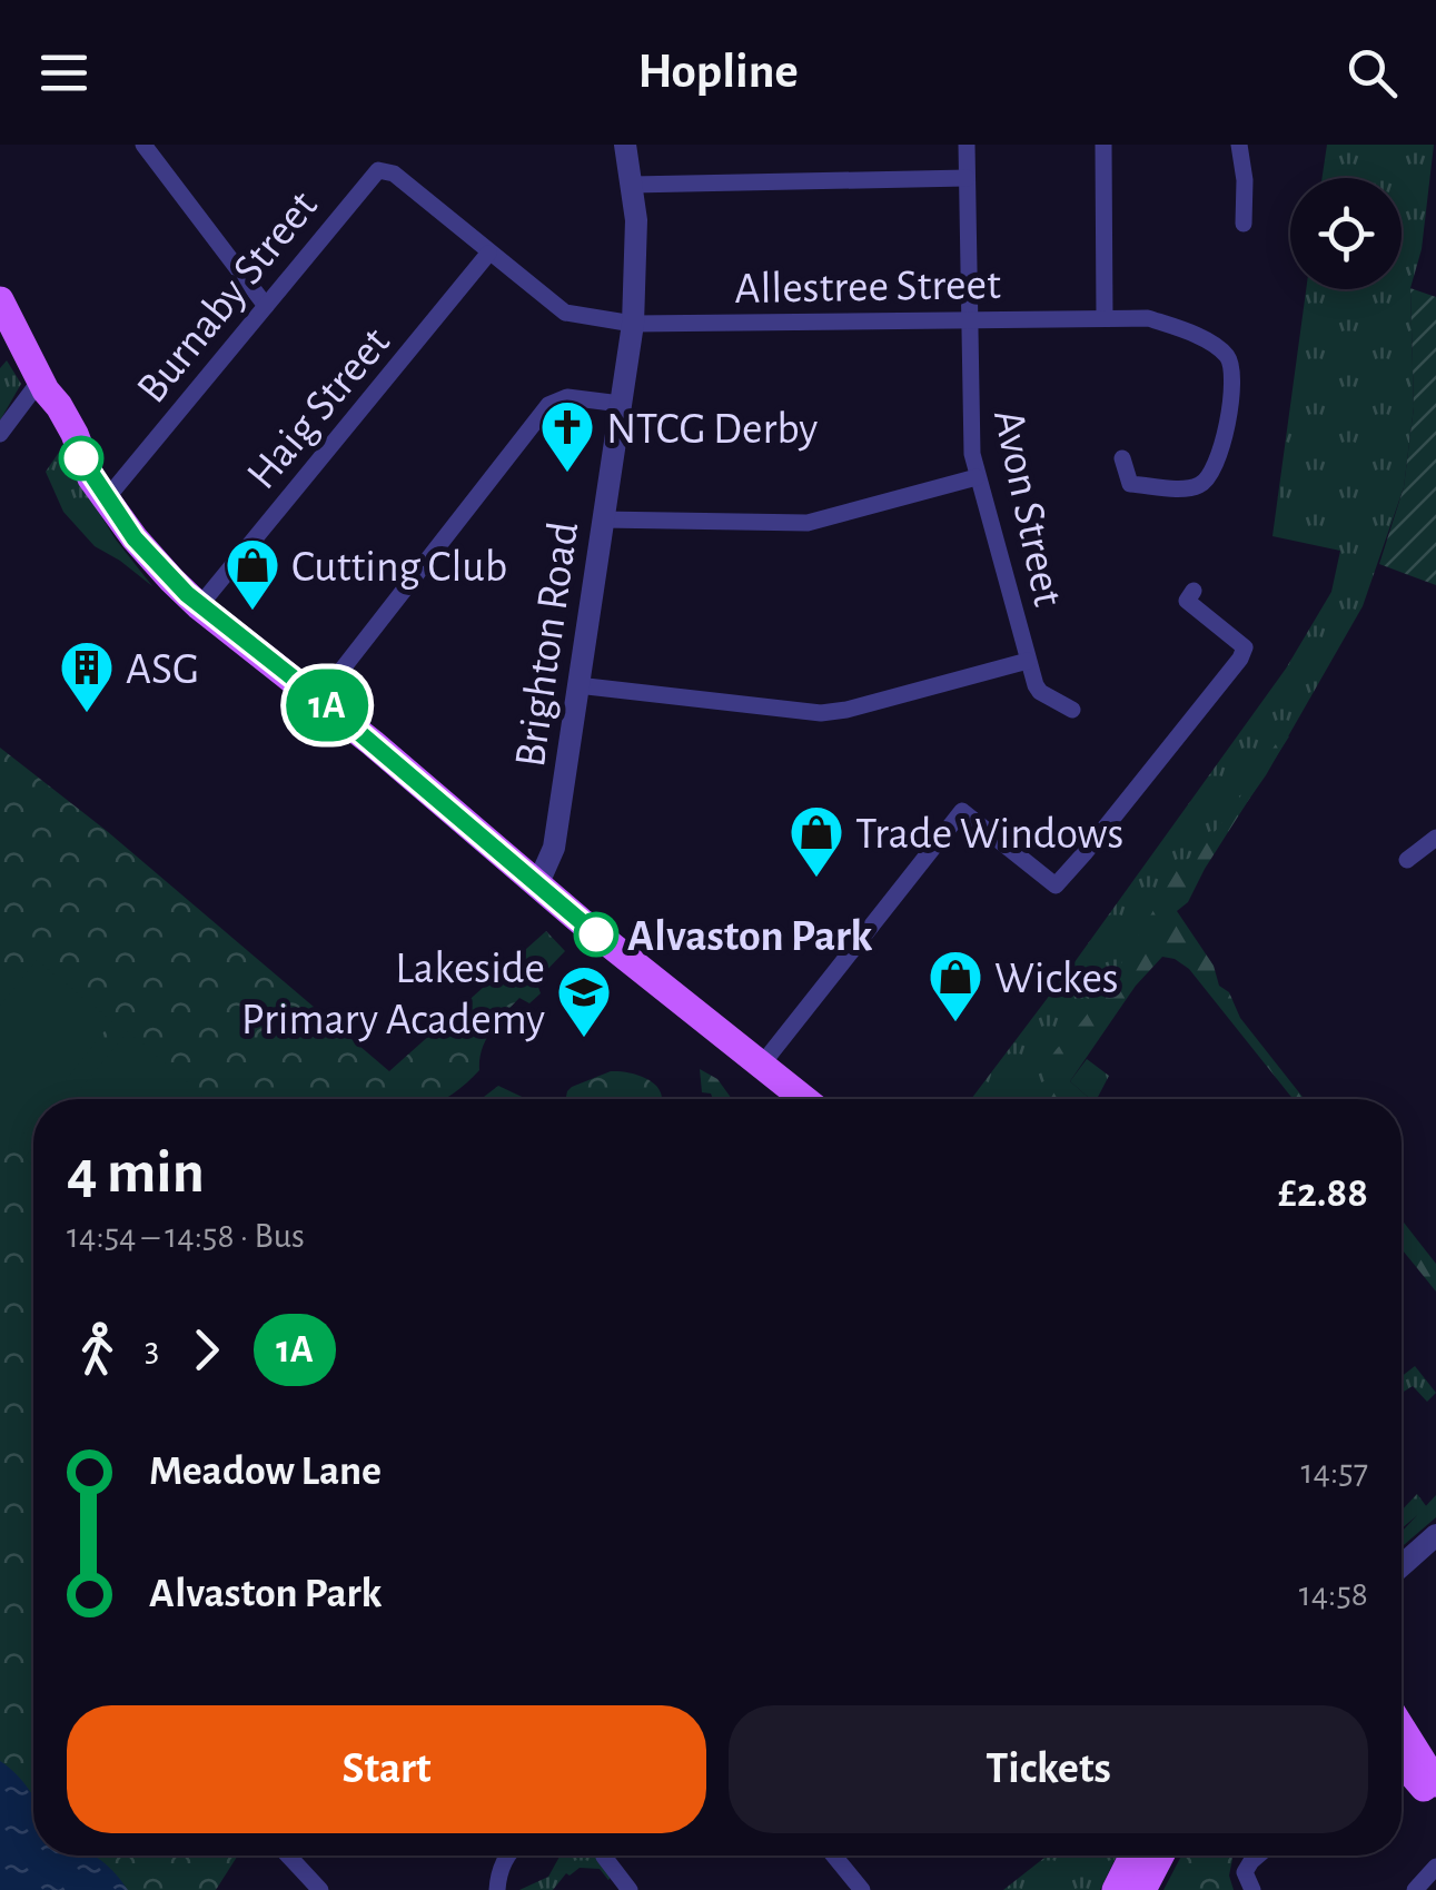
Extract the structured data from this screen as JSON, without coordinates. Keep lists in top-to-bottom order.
{
  "streets": {
    "street": [
      "Allestree Street",
      "Burnaby Street",
      "Haig Street",
      "Avon Street",
      "Brighton Road"
    ]
  },
  "crossings": [
    ["Allestree Street", "Burnaby Street"],
    ["Allestree Street", "Avon Street"],
    ["Allestree Street", "Brighton Road"],
    ["Burnaby Street", "Haig Street"],
    ["Burnaby Street", "Brighton Road"]
  ],
  "places": {
    "church": ["NTCG Derby"],
    "shop": ["Cutting Club", "Trade Windows", "Wickes"],
    "building": ["ASG"],
    "other": ["Alvaston Park"],
    "school or university": ["Lakeside Primary Academy"]
  },
  "lines": ["bus line 1A"],
  "page": {
    "header": "Hopline",
    "on_map": "1A",
    "heading": ["4 min", "14:54 – 14:58 · Bus", "£2.88"],
    "legs": ["3", "1A"],
    "list": [
      {
        "name": "Meadow Lane",
        "value": "14:57"
      },
      {
        "name": "Alvaston Park",
        "value": "14:58"
      }
    ],
    "buttons": ["Start", "Tickets"]
  }
}
